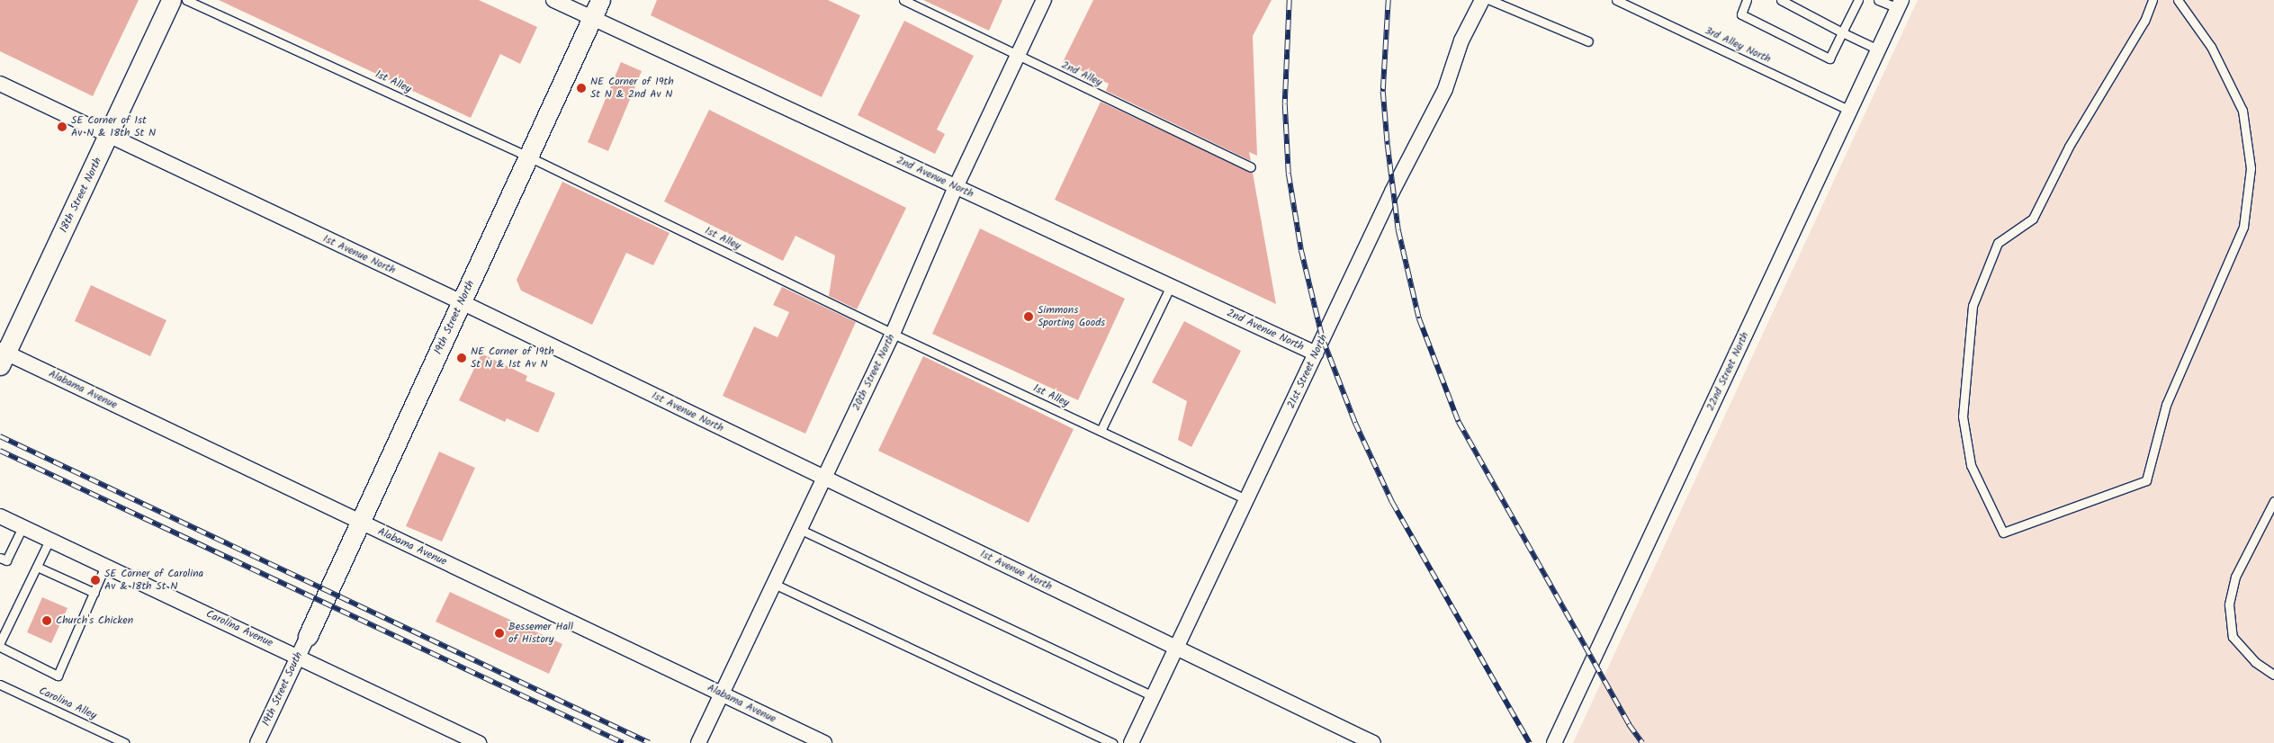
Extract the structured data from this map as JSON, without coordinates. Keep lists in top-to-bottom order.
{
  "streets": {
    "street": [
      "2nd Avenue North",
      "18th Street North",
      "1st Avenue North",
      "19th Street North",
      "21st Street North",
      "22nd Street North",
      "20th Street North",
      "Alabama Avenue",
      "Carolina Avenue",
      "19th Street South"
    ],
    "lane": [
      "3rd Alley North",
      "2nd Alley",
      "1st Alley",
      "Carolina Alley"
    ]
  },
  "crossings": [
    ["3rd Alley North", "22nd Street North"],
    ["2nd Alley", "20th Street North"],
    ["1st Alley", "19th Street North"],
    ["1st Alley", "21st Street North"],
    ["1st Alley", "20th Street North"],
    ["2nd Avenue North", "19th Street North"],
    ["2nd Avenue North", "21st Street North"],
    ["2nd Avenue North", "20th Street North"],
    ["18th Street North", "1st Avenue North"],
    ["18th Street North", "Alabama Avenue"],
    ["1st Avenue North", "19th Street North"],
    ["1st Avenue North", "21st Street North"],
    ["1st Avenue North", "20th Street North"],
    ["19th Street North", "Alabama Avenue"],
    ["19th Street North", "19th Street South"],
    ["20th Street North", "Alabama Avenue"],
    ["Carolina Avenue", "19th Street South"]
  ],
  "places": [
    "NE Corner of 19th St N & 2nd Av N",
    "SE Corner of 1st Av N & 18th St N",
    "Simmons Sporting Goods",
    "NE Corner of 19th St N & 1st Av N",
    "SE Corner of Carolina Av & 18th St N",
    "Church's Chicken",
    "Bessemer Hall of History"
  ]
}
